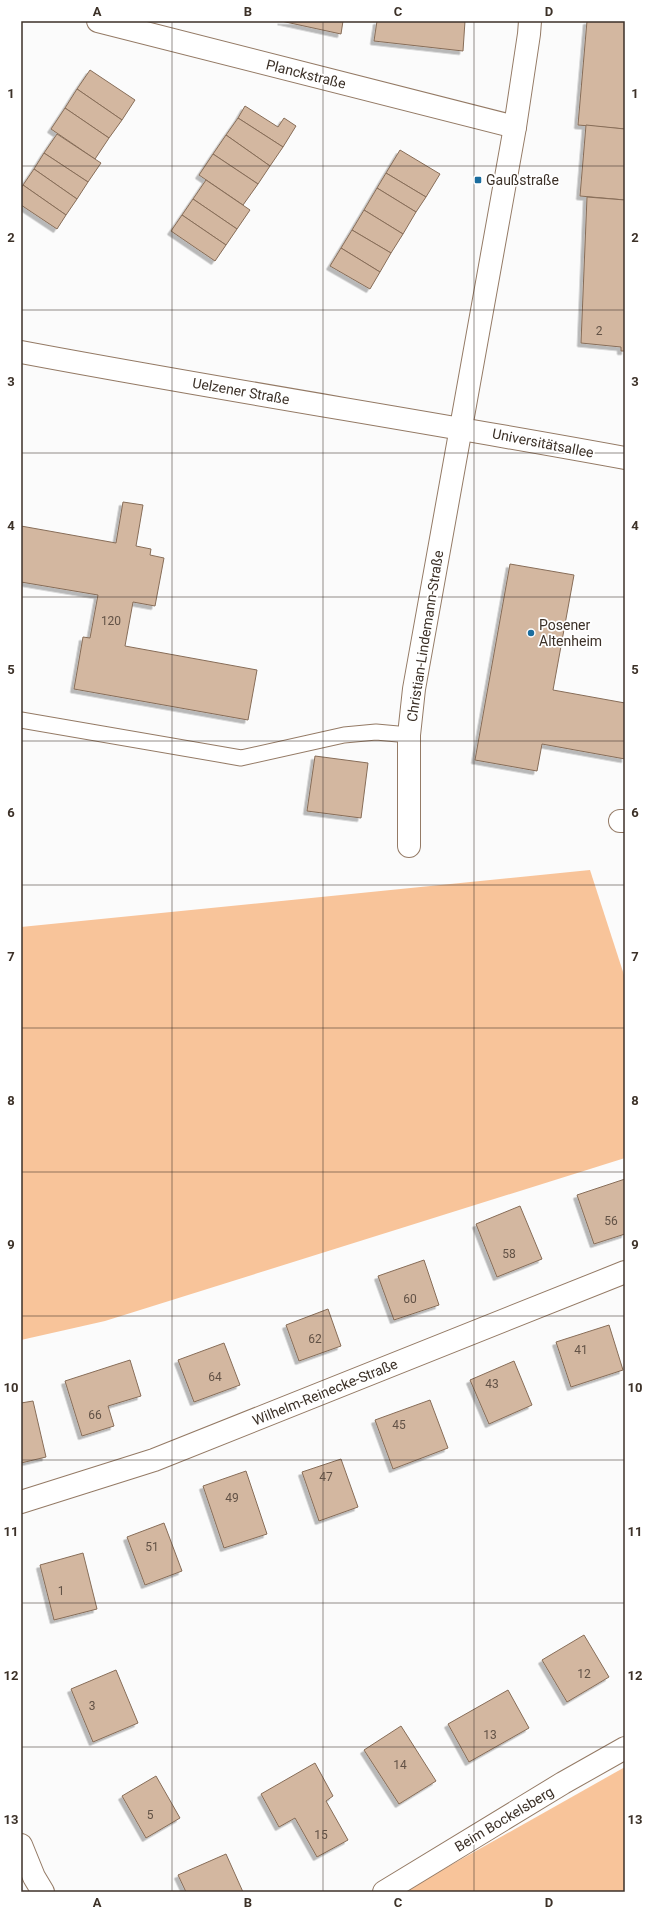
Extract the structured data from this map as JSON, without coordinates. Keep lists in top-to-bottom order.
{
  "streets": {
    "street": [
      "Planckstraße",
      "Uelzener Straße",
      "Universitätsallee",
      "Christian-Lindemann-Straße",
      "Wilhelm-Reinecke-Straße",
      "Beim Bockelsberg"
    ]
  },
  "crossings": [
    ["Uelzener Straße", "Universitätsallee"],
    ["Uelzener Straße", "Christian-Lindemann-Straße"],
    ["Universitätsallee", "Christian-Lindemann-Straße"]
  ],
  "places": {
    "transit": ["Gaußstraße"],
    "other": ["Posener Altenheim"]
  },
  "house_numbers": [
    "2",
    "120",
    "56",
    "58",
    "60",
    "62",
    "41",
    "64",
    "43",
    "66",
    "45",
    "47",
    "49",
    "51",
    "1",
    "12",
    "3",
    "13",
    "14",
    "5",
    "15"
  ],
  "grid": {
    "columns": [
      "A",
      "B",
      "C",
      "D"
    ],
    "rows": [
      "1",
      "2",
      "3",
      "4",
      "5",
      "6",
      "7",
      "8",
      "9",
      "10",
      "11",
      "12",
      "13"
    ]
  }
}
